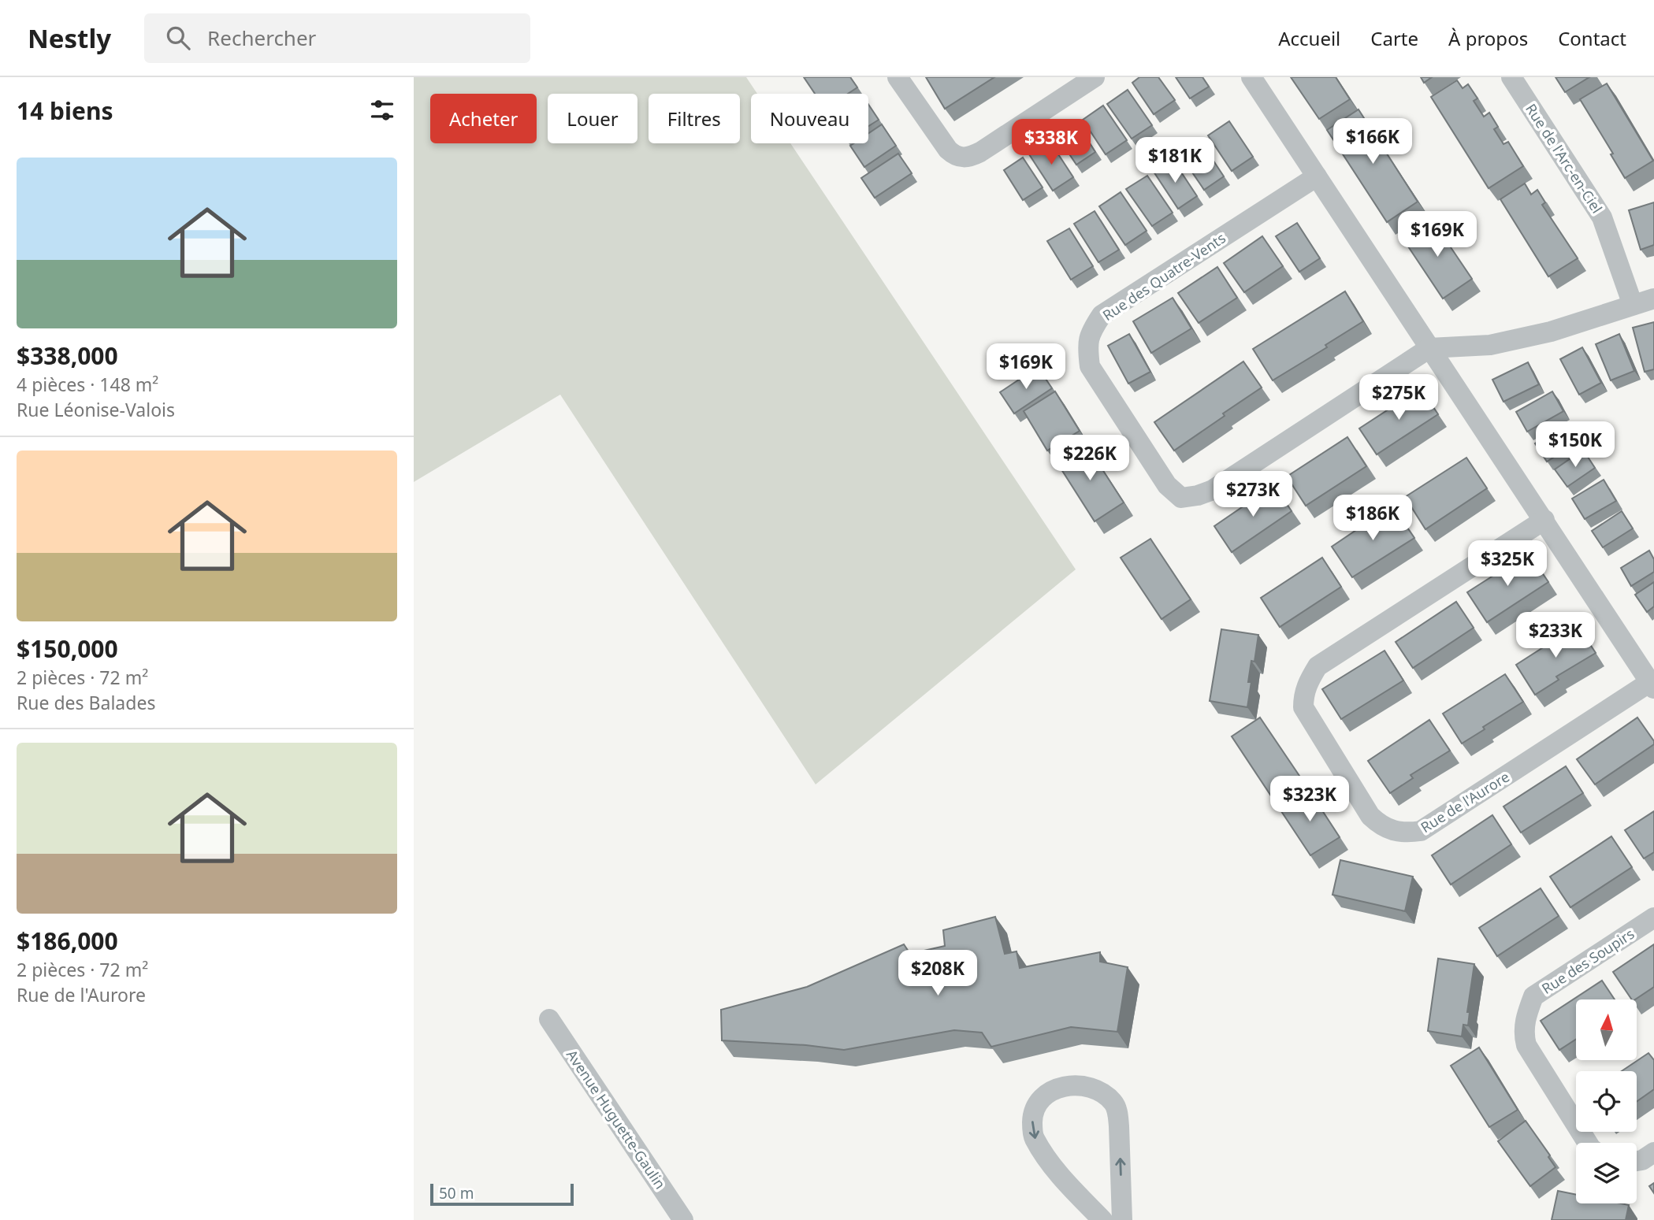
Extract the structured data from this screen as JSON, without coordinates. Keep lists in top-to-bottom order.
{
  "streets": {
    "street": [
      "Rue de l'Arc-en-Ciel",
      "Rue des Quatre-Vents",
      "Rue de l'Aurore",
      "Rue des Soupirs",
      "Avenue Huguette-Gaulin"
    ]
  },
  "scale_bar": "50 m",
  "north": "top",
  "page": {
    "header": "Nestly",
    "search": "Rechercher",
    "nav": [
      "Accueil",
      "Carte",
      "À propos",
      "Contact"
    ],
    "heading": "14 biens",
    "chip": [
      "Acheter",
      "Louer",
      "Filtres",
      "Nouveau"
    ],
    "price": [
      "$166K",
      "$338K",
      "$181K",
      "$169K",
      "$169K",
      "$275K",
      "$150K",
      "$226K",
      "$273K",
      "$186K",
      "$325K",
      "$233K",
      "$323K",
      "$208K"
    ],
    "list": [
      {
        "name": "$338,000",
        "note": "4 pièces · 148 m² · Rue Léonise-Valois"
      },
      {
        "name": "$150,000",
        "note": "2 pièces · 72 m² · Rue des Balades"
      },
      {
        "name": "$186,000",
        "note": "2 pièces · 72 m² · Rue de l'Aurore"
      }
    ],
    "scale": "50 m"
  }
}
